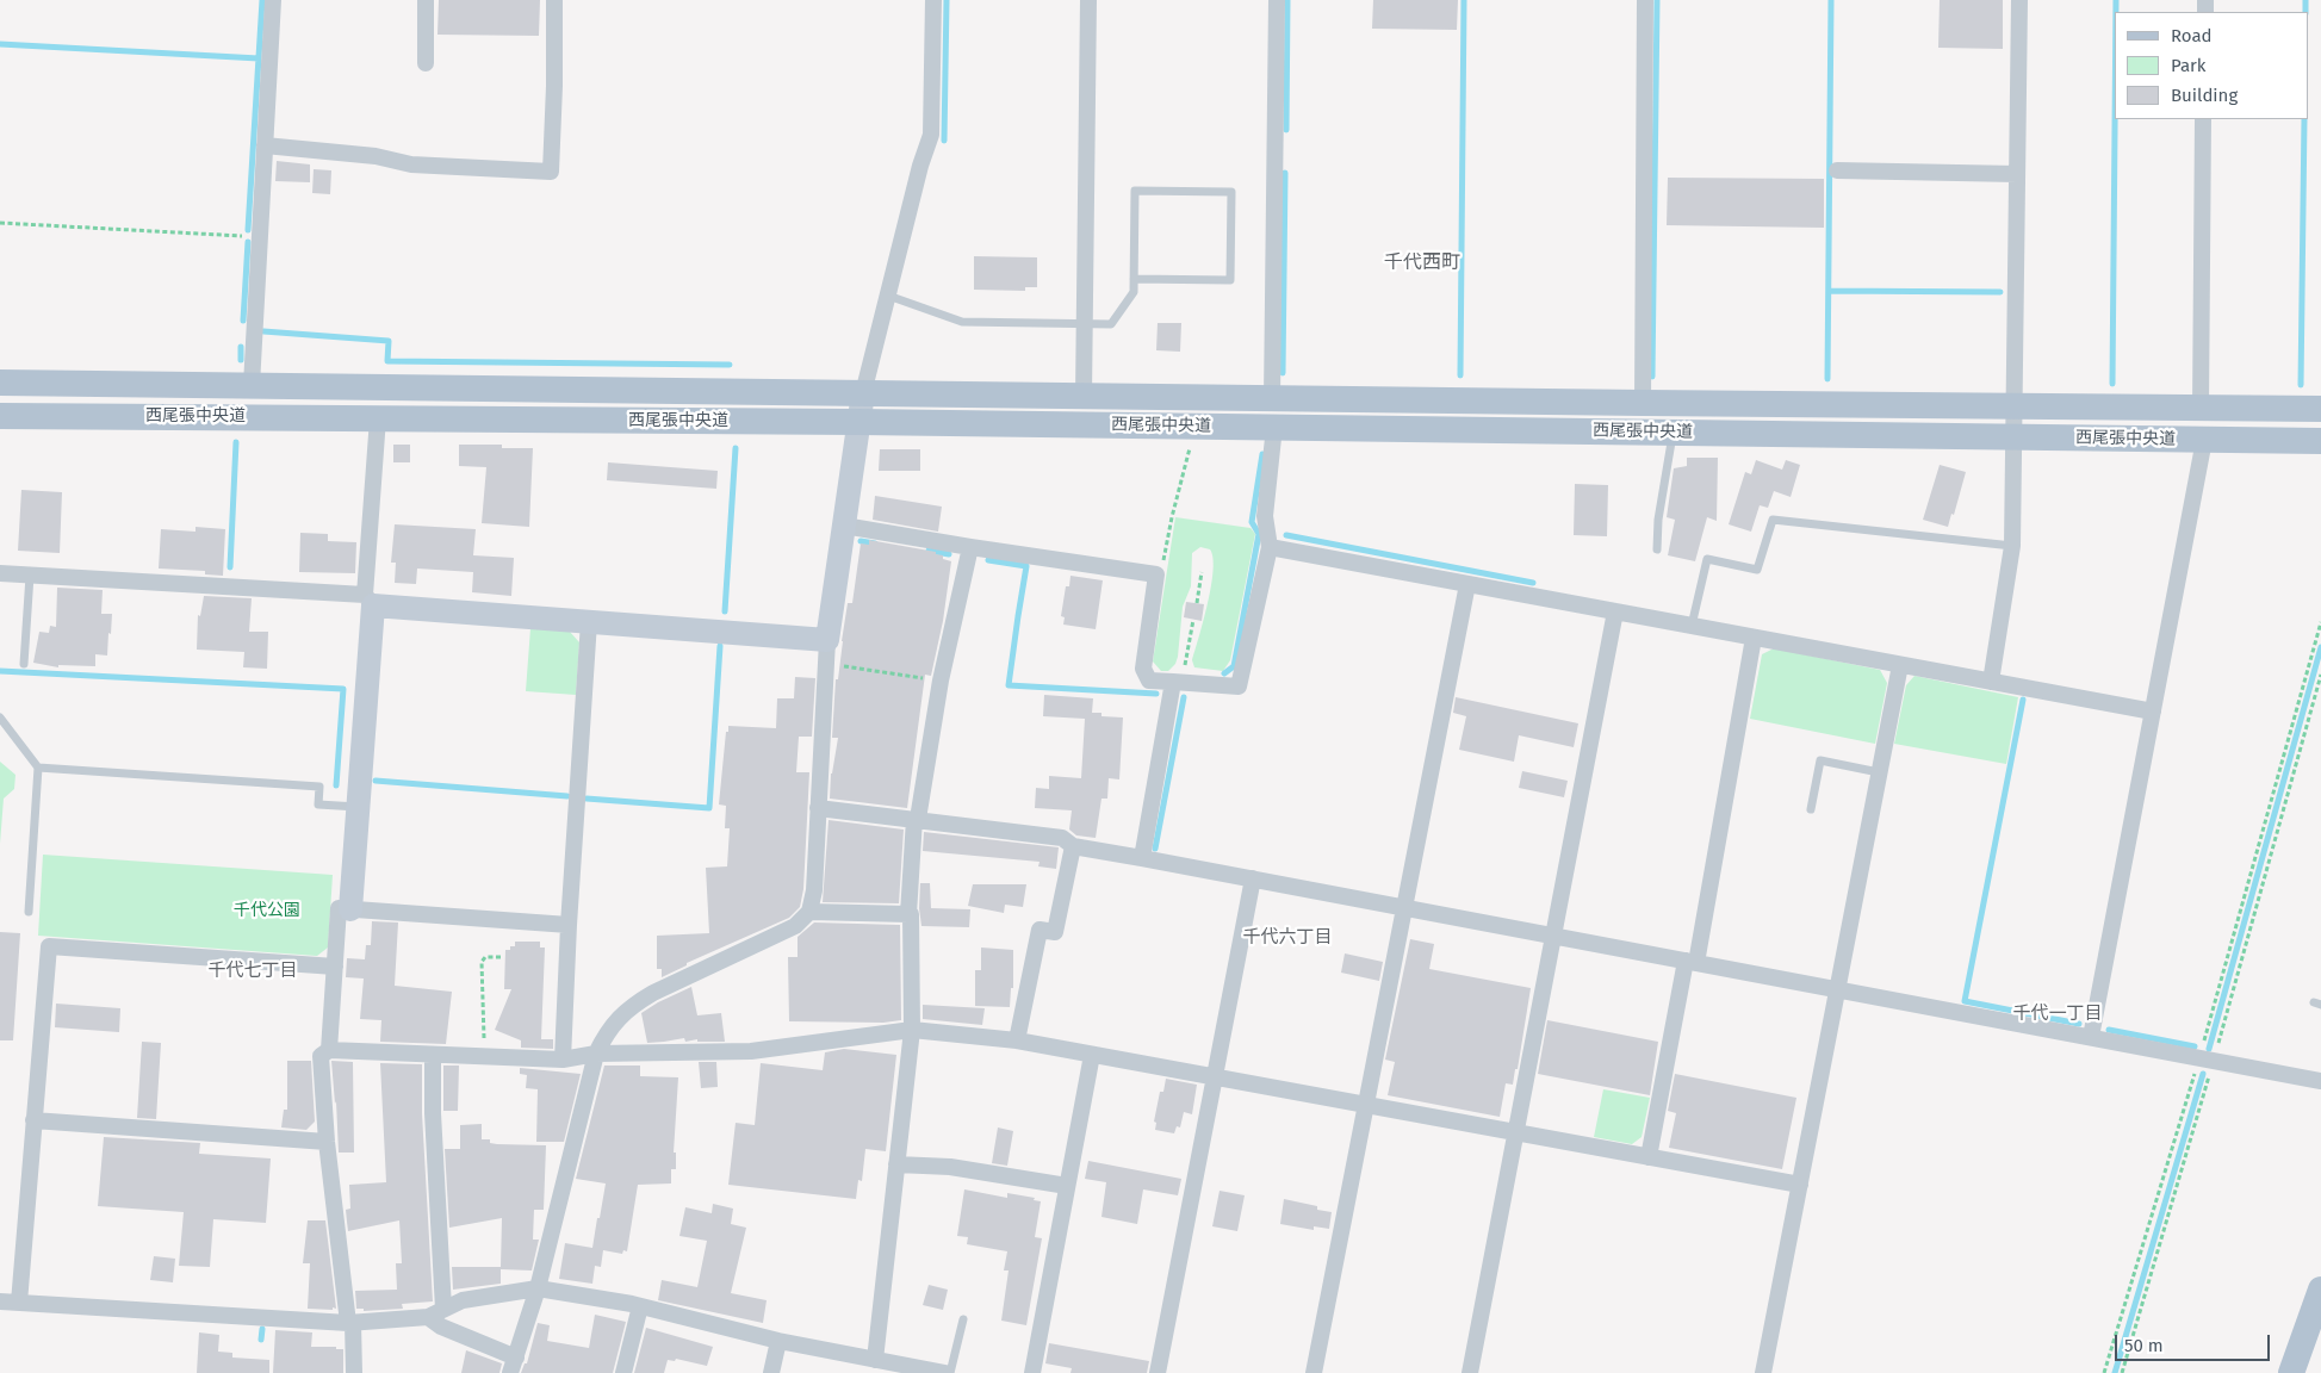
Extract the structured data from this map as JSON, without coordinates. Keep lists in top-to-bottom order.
{
  "streets": {
    "main road": ["西尾張中央道"]
  },
  "districts": [
    "千代西町",
    "千代六丁目",
    "千代七丁目",
    "千代一丁目"
  ],
  "parks": ["千代公園"],
  "legend": ["Road", "Park", "Building"],
  "scale_bar": "50 m"
}
